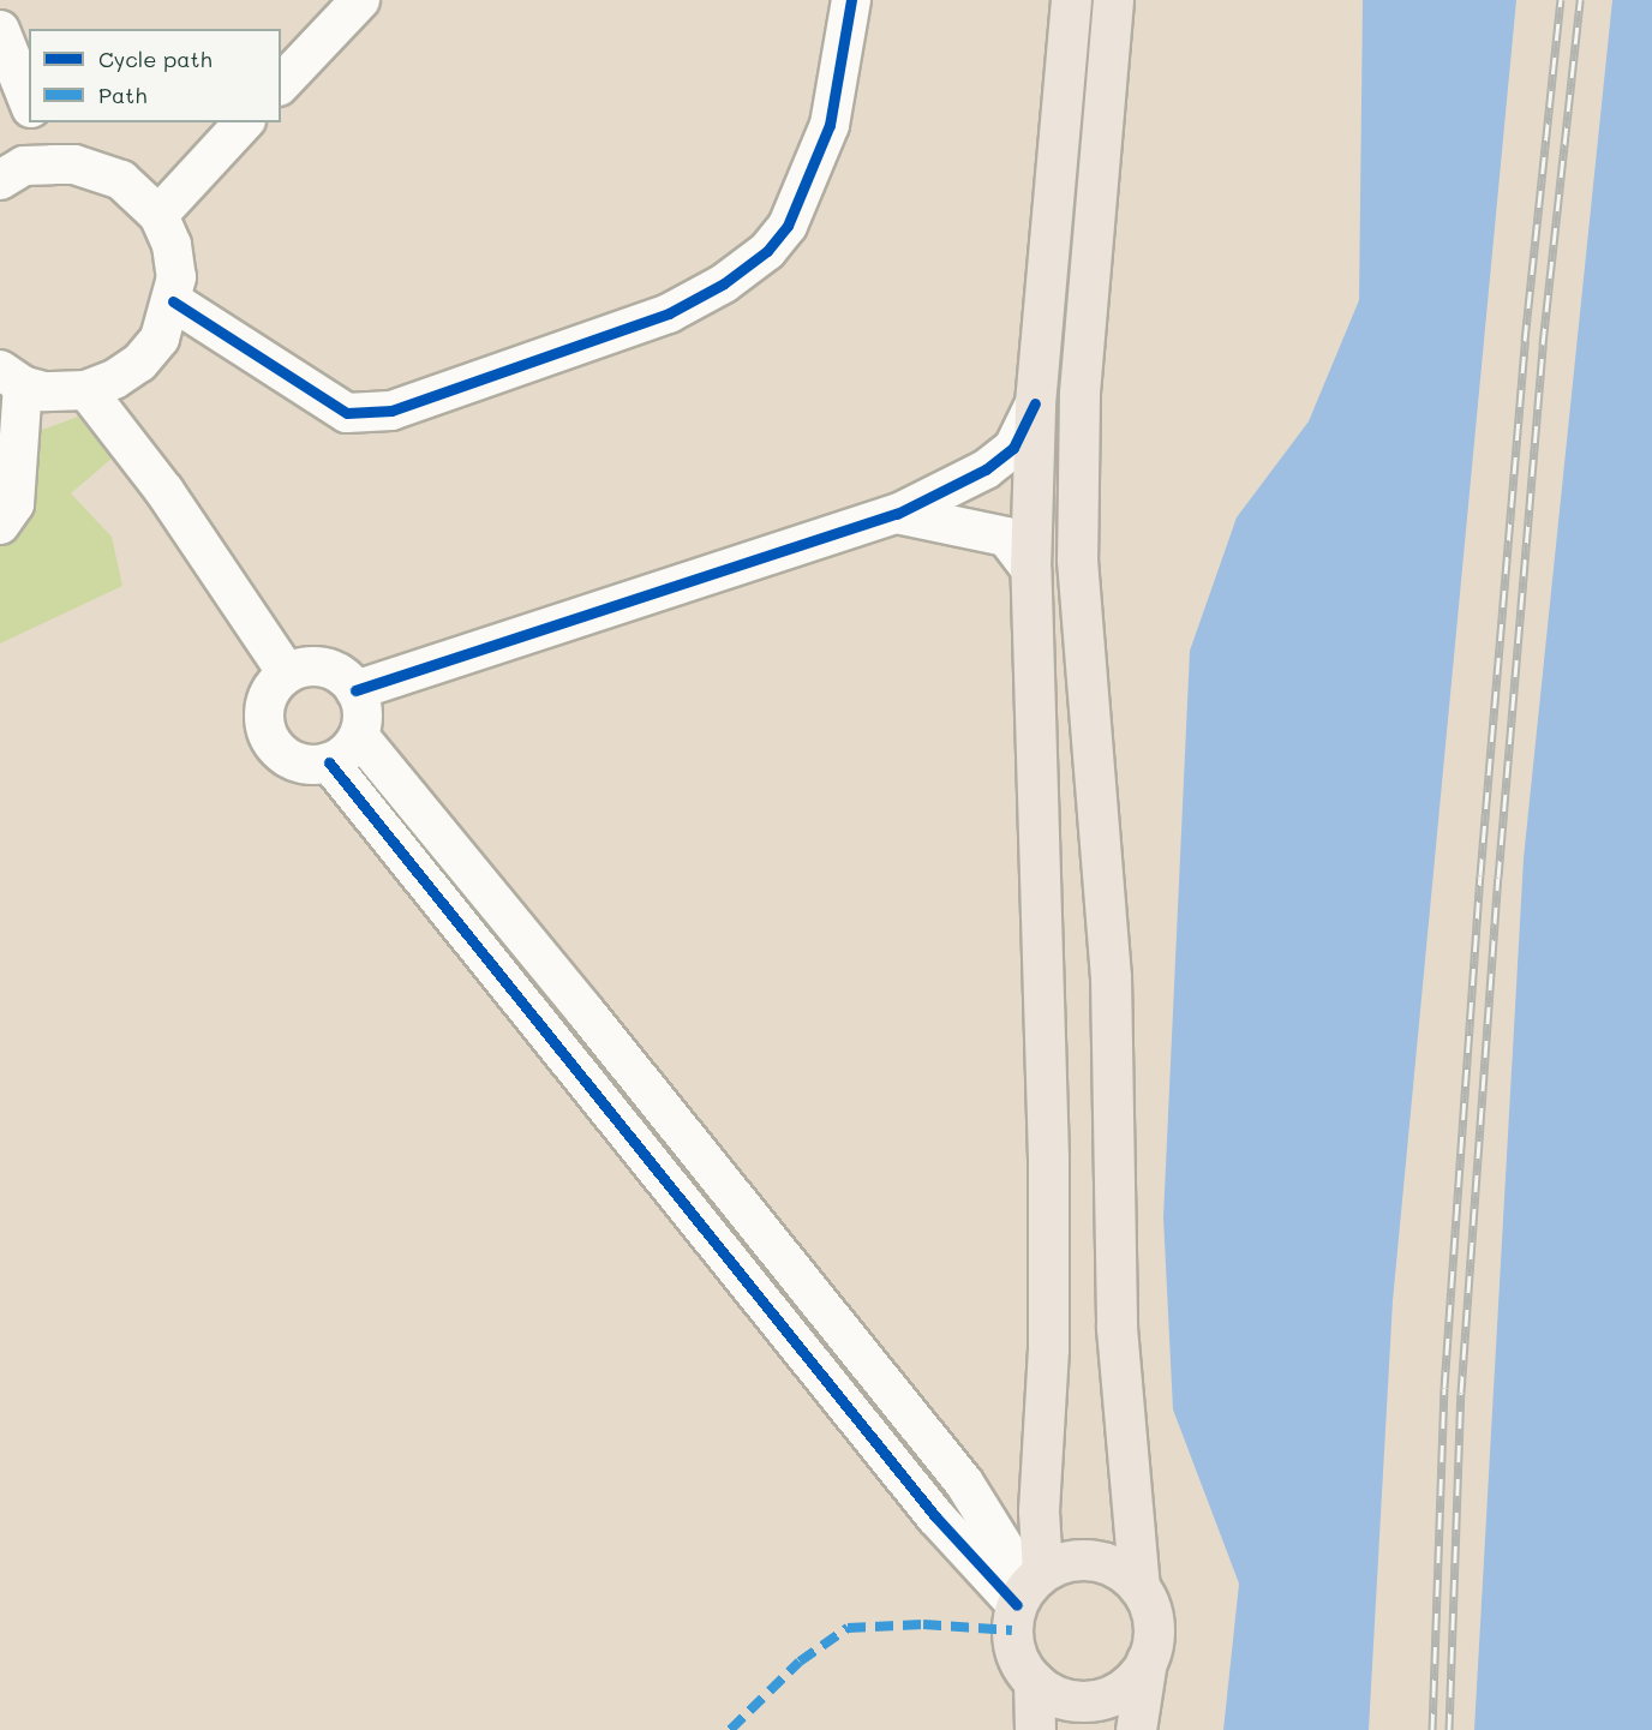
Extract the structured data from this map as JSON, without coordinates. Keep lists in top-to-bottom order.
{
  "legend": ["Cycle path", "Path"]
}
